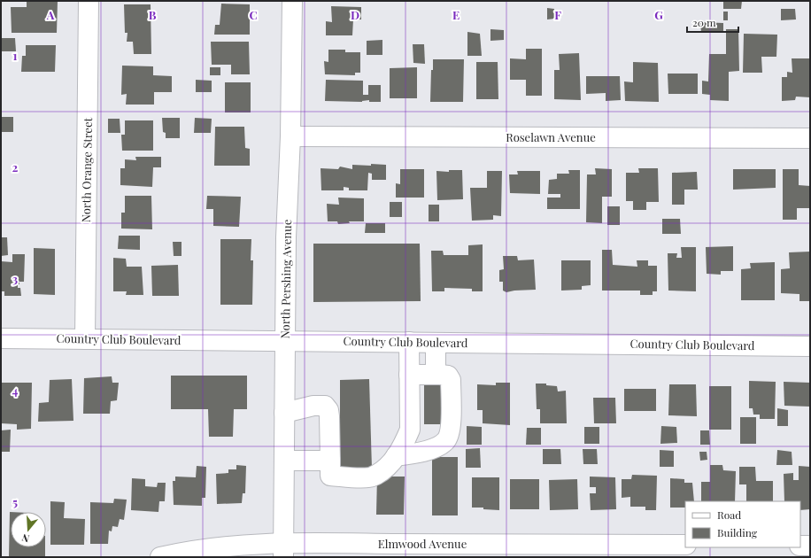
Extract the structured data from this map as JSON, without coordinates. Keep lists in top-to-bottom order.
{
  "streets": {
    "street": [
      "Roselawn Avenue",
      "North Orange Street",
      "North Pershing Avenue",
      "Country Club Boulevard",
      "Elmwood Avenue"
    ]
  },
  "crossings": [
    ["Roselawn Avenue", "North Pershing Avenue"],
    ["North Orange Street", "Country Club Boulevard"],
    ["North Pershing Avenue", "Country Club Boulevard"],
    ["North Pershing Avenue", "Elmwood Avenue"]
  ],
  "legend": ["Road", "Building"],
  "scale_bar": "20 m",
  "north": "bottom",
  "grid": {
    "columns": [
      "A",
      "B",
      "C",
      "D",
      "E",
      "F",
      "G"
    ],
    "rows": [
      "1",
      "2",
      "3",
      "4",
      "5"
    ]
  }
}
